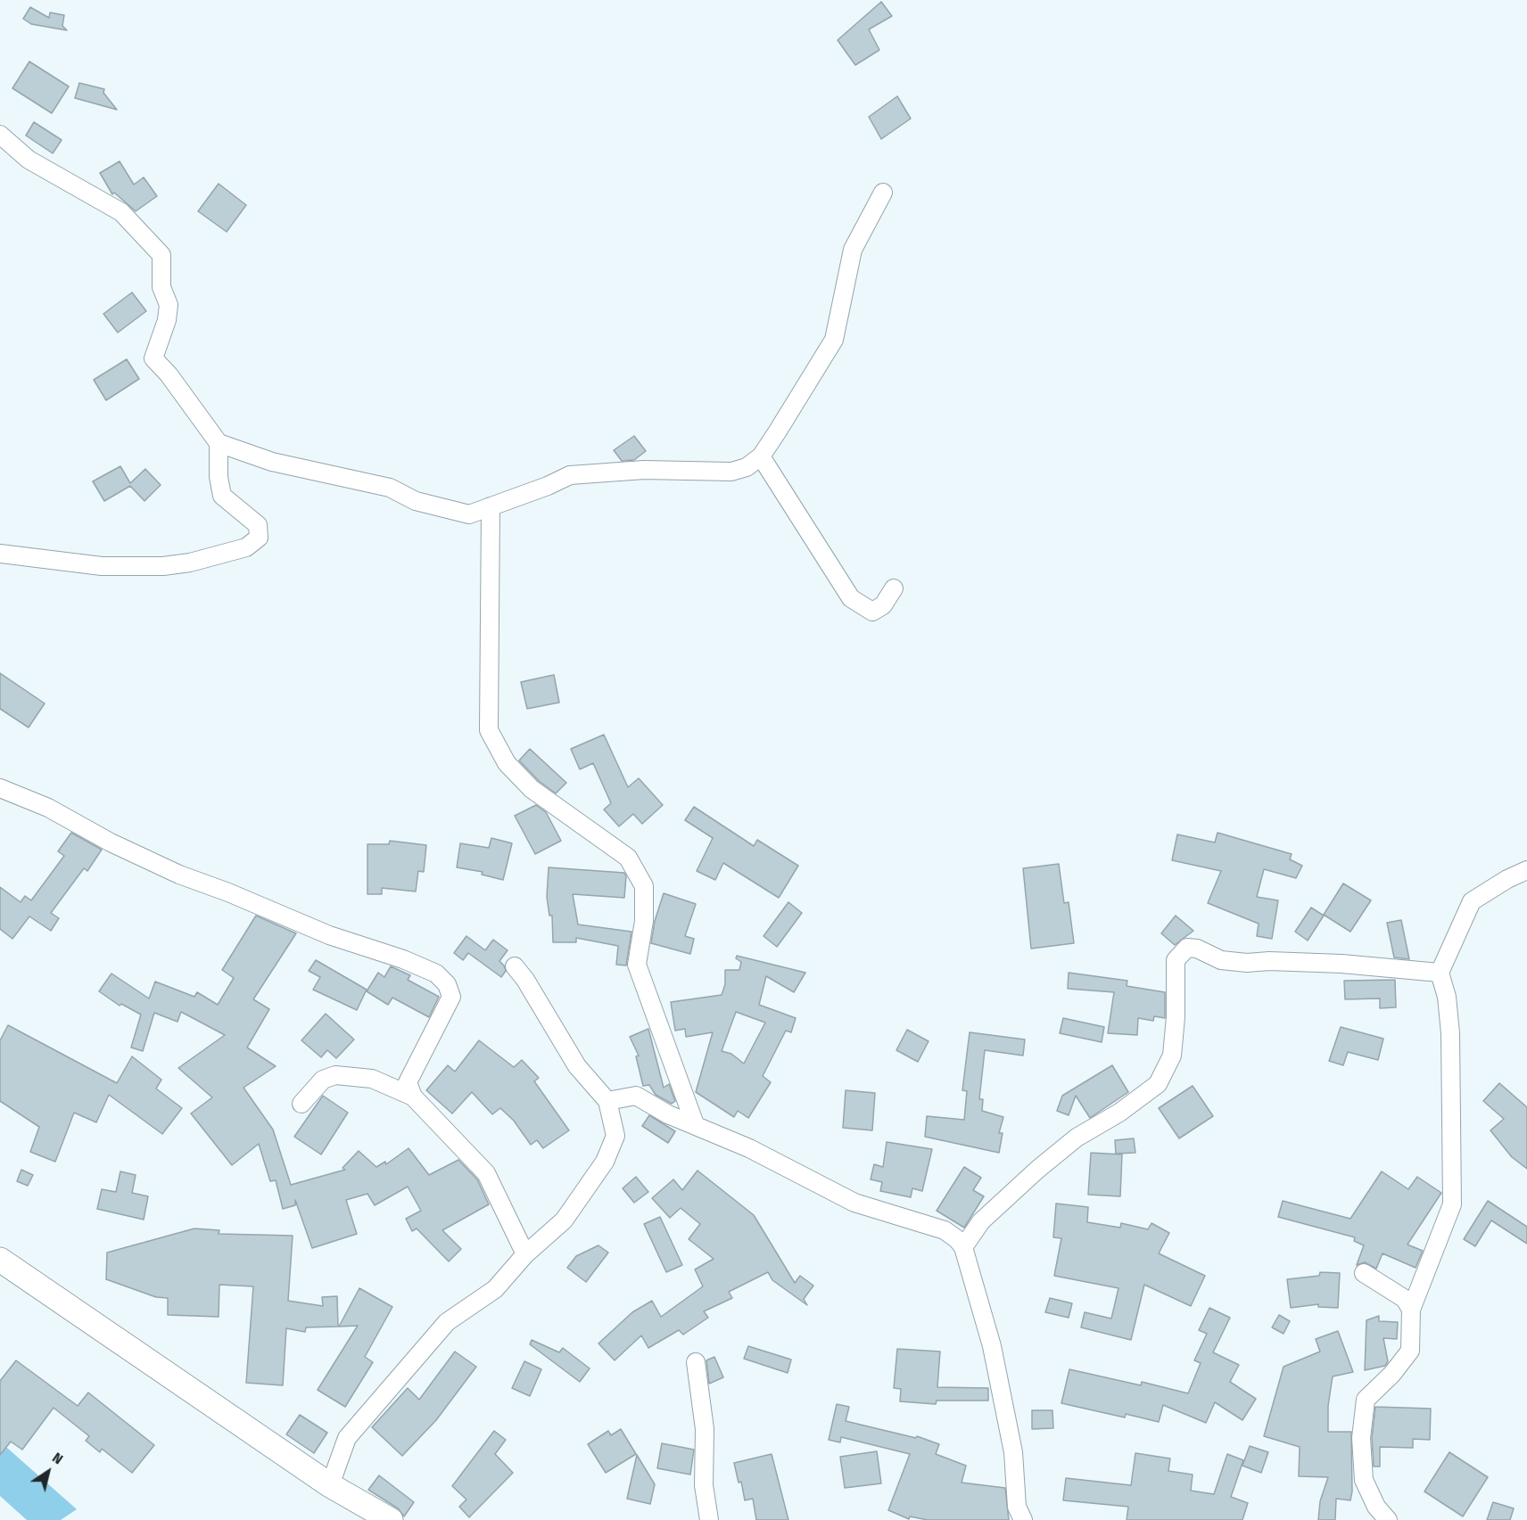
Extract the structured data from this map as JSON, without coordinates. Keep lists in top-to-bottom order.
{
  "north": "top right"
}
